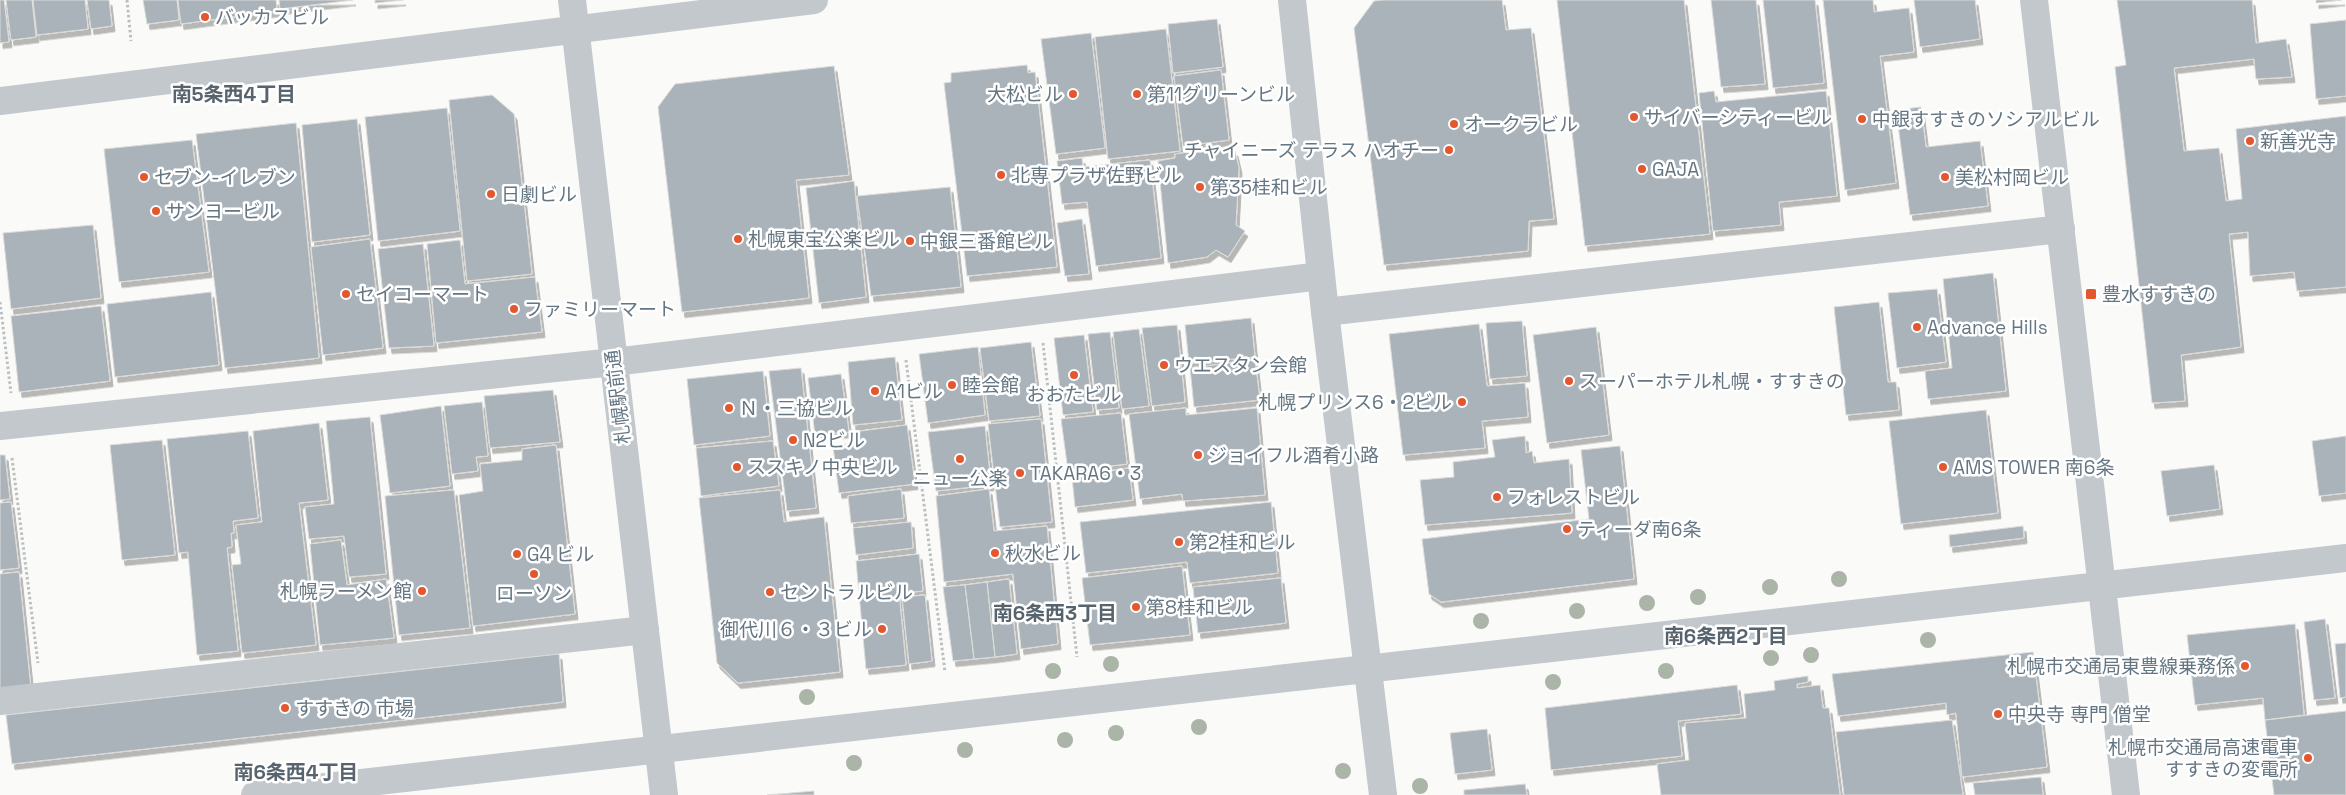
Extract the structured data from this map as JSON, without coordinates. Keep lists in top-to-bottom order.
{
  "streets": {
    "street": ["札幌駅前通"]
  },
  "districts": [
    "南5条西4丁目",
    "南6条西3丁目",
    "南6条西2丁目",
    "南6条西4丁目"
  ],
  "places": {
    "other": [
      "バッカスビル",
      "大松ビル",
      "第11グリーンビル",
      "サイバーシティービル",
      "中銀すすきのソシアルビル",
      "オークラビル",
      "新善光寺",
      "チャイニーズ テラス ハオチー",
      "GAJA",
      "北専プラザ佐野ビル",
      "セブン-イレブン",
      "美松村岡ビル",
      "第35桂和ビル",
      "日劇ビル",
      "サンヨービル",
      "札幌東宝公楽ビル",
      "中銀三番館ビル",
      "セイコーマート",
      "ファミリーマート",
      "Advance Hills",
      "ウエスタン会館",
      "おおたビル",
      "スーパーホテル札幌・すすきの",
      "睦会館",
      "A1ビル",
      "札幌プリンス6・2ビル",
      "Ｎ・三協ビル",
      "N2ビル",
      "ジョイフル酒肴小路",
      "ニュー公楽",
      "ススキノ中央ビル",
      "AMS TOWER 南6条",
      "TAKARA6・3",
      "フォレストビル",
      "ティーダ南6条",
      "第2桂和ビル",
      "秋水ビル",
      "G4 ビル",
      "ローソン",
      "札幌ラーメン館",
      "セントラルビル",
      "第8桂和ビル",
      "御代川６・３ビル",
      "札幌市交通局東豊線乗務係",
      "すすきの 市場",
      "中央寺 専門 僧堂",
      "札幌市交通局高速電車 すすきの変電所"
    ],
    "transit": ["豊水すすきの"]
  }
}
